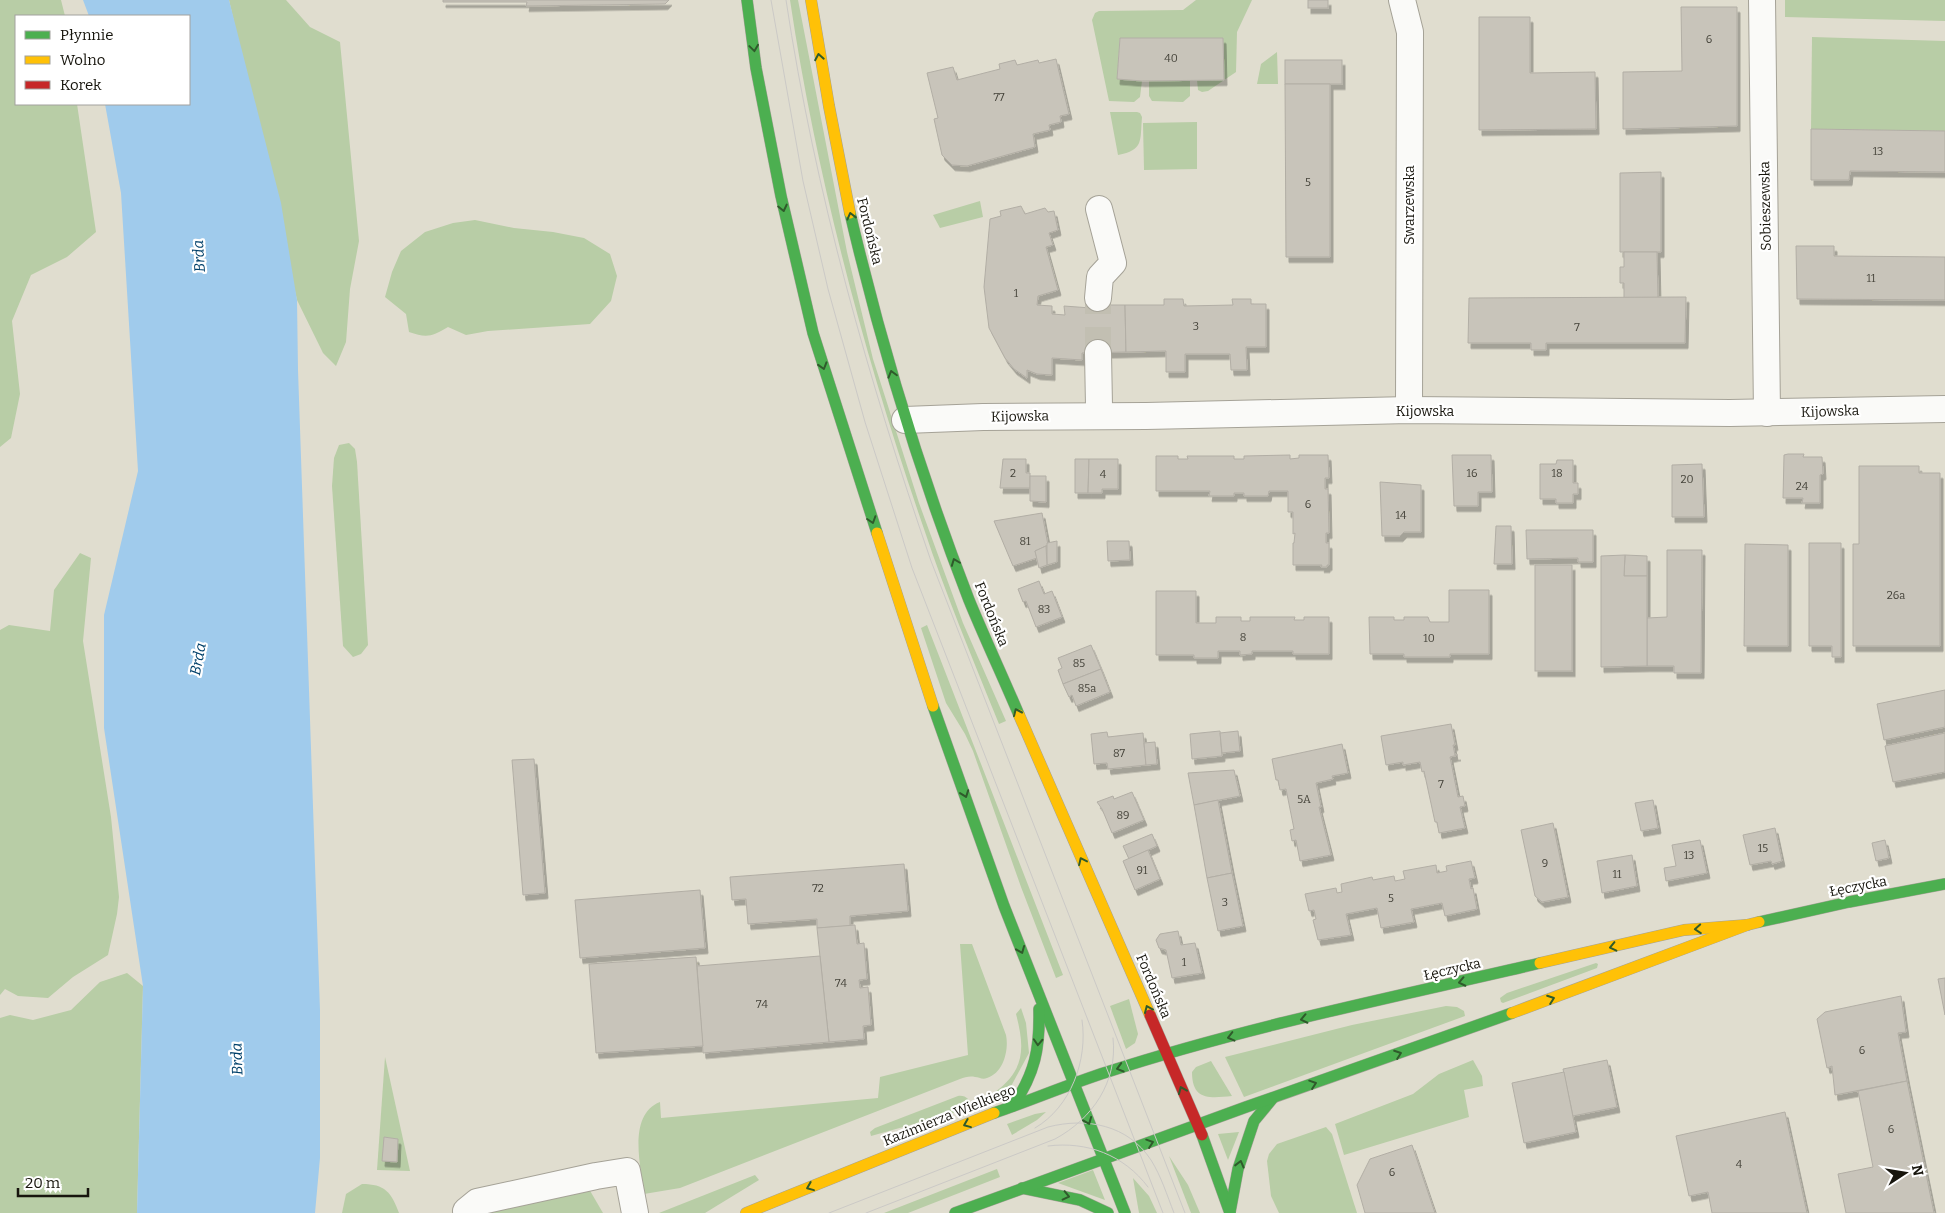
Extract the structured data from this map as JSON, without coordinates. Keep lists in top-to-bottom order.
{
  "streets": {
    "main road": ["Fordońska", "Łęczycka", "Kazimierza Wielkiego"],
    "street": ["Swarzewska", "Sobieszewska", "Kijowska"]
  },
  "crossings": [
    ["Swarzewska", "Kijowska"],
    ["Sobieszewska", "Kijowska"],
    ["Fordońska", "Kijowska"],
    ["Fordońska", "Łęczycka"],
    ["Fordońska", "Kazimierza Wielkiego"],
    ["Łęczycka", "Kazimierza Wielkiego"]
  ],
  "water": ["Brda"],
  "house_numbers": [
    "6",
    "40",
    "77",
    "13",
    "5",
    "11",
    "1",
    "3",
    "7",
    "2",
    "16",
    "18",
    "4",
    "20",
    "24",
    "6",
    "14",
    "81",
    "26a",
    "83",
    "8",
    "10",
    "85",
    "85a",
    "87",
    "7",
    "5A",
    "89",
    "15",
    "13",
    "9",
    "91",
    "11",
    "72",
    "5",
    "3",
    "1",
    "74",
    "74",
    "6",
    "6",
    "4",
    "6"
  ],
  "legend": ["Płynnie", "Wolno", "Korek"],
  "scale_bar": "20 m",
  "north": "right"
}
